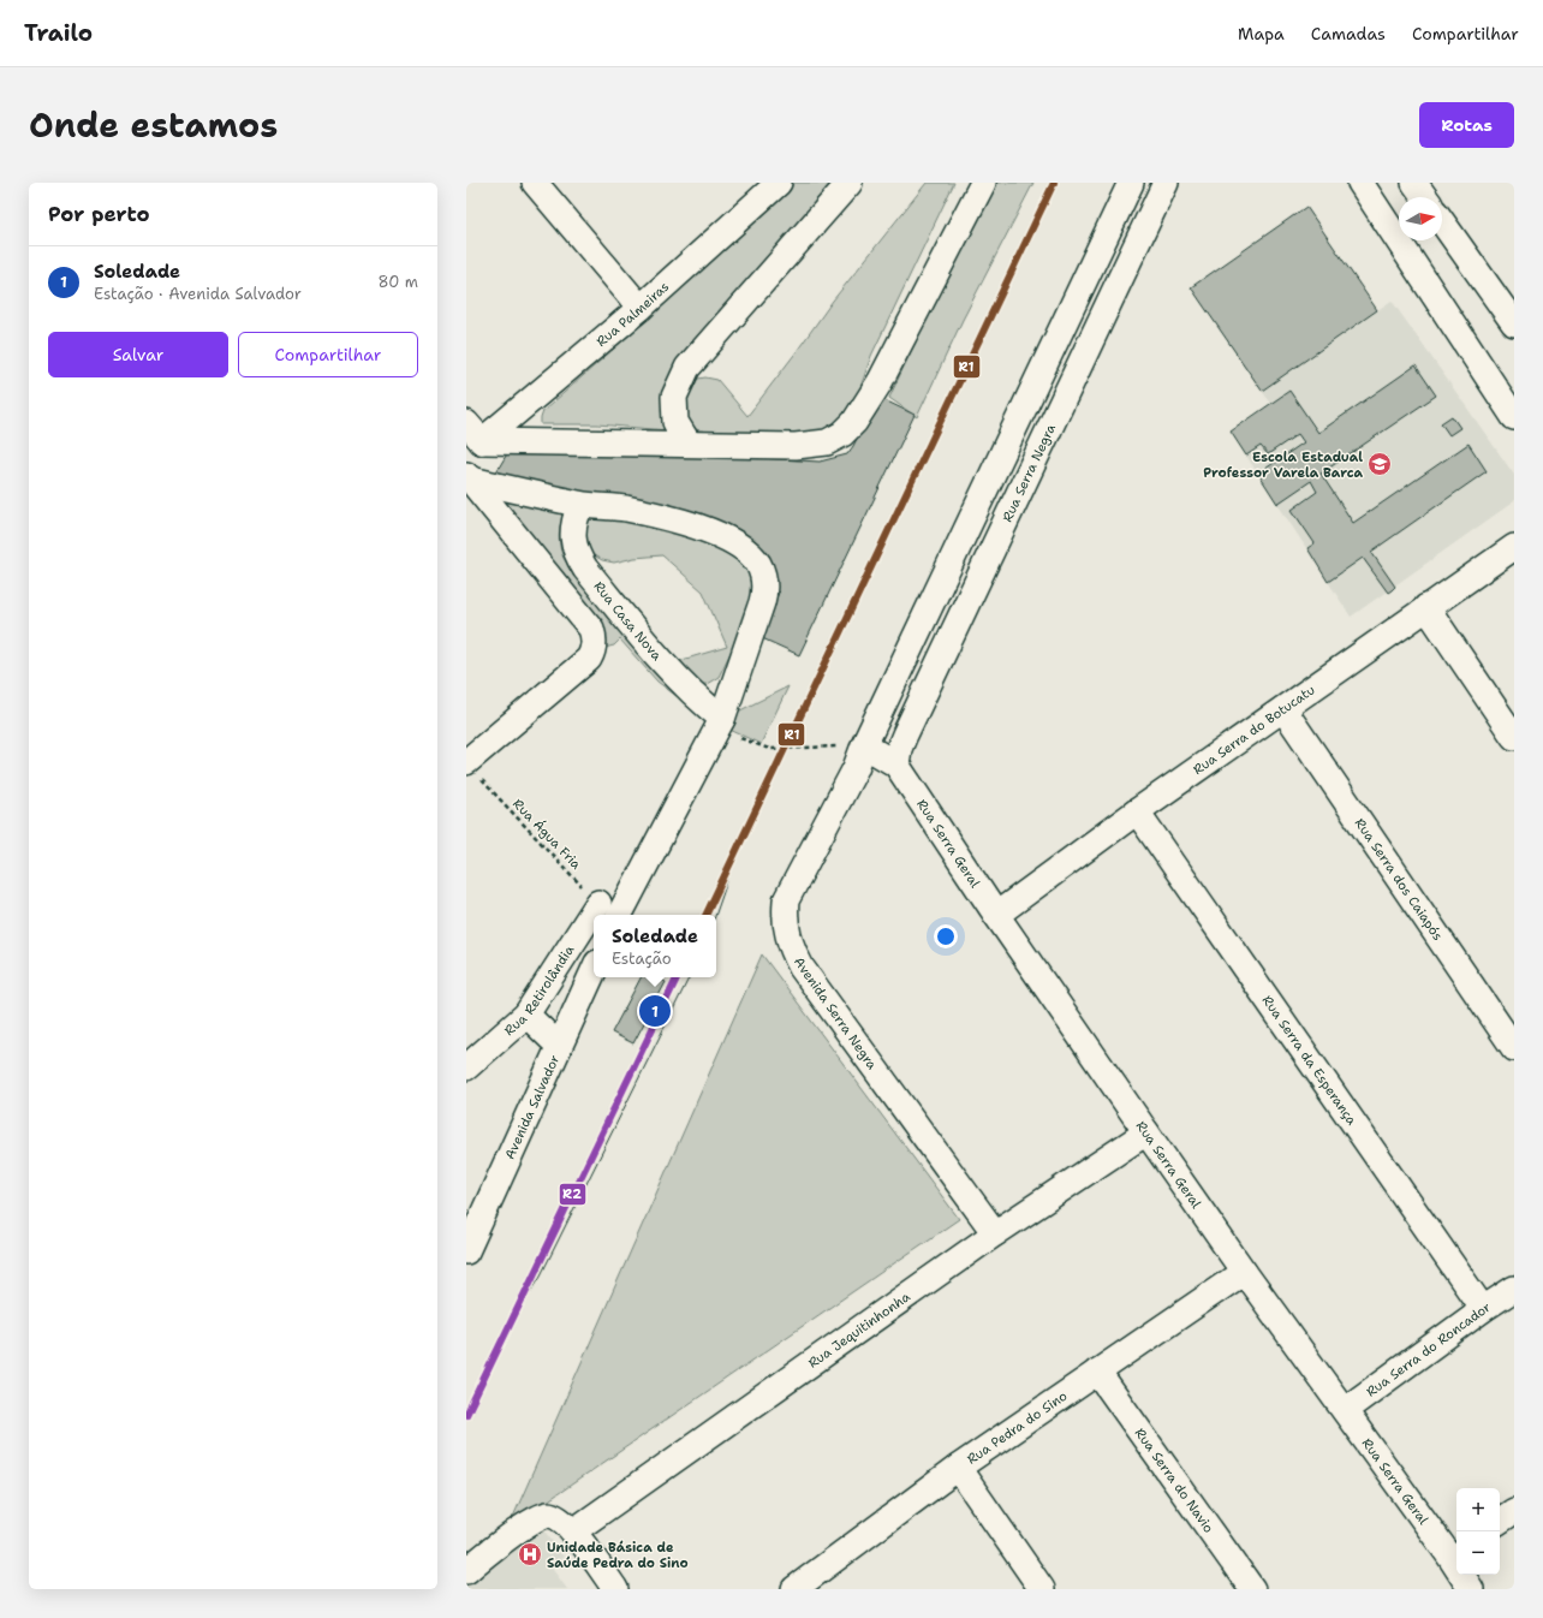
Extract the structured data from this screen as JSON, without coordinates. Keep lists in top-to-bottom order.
{
  "streets": {
    "street": [
      "Rua Palmeiras",
      "Rua Serra Negra",
      "Rua Casa Nova",
      "Rua Serra do Botucatu",
      "Rua Serra Geral",
      "Rua Serra dos Caiapós",
      "Rua Retirolândia",
      "Avenida Serra Negra",
      "Rua Serra da Esperança",
      "Avenida Salvador",
      "Rua Jequitinhonha",
      "Rua Serra do Roncador",
      "Rua Pedra do Sino",
      "Rua Serra do Navio"
    ],
    "path": ["Rua Água Fria"]
  },
  "crossings": [
    ["Rua Serra Negra", "Rua Serra Geral"],
    ["Rua Serra do Botucatu", "Rua Serra Geral"],
    ["Rua Serra do Botucatu", "Rua Serra dos Caiapós"],
    ["Rua Serra do Botucatu", "Rua Serra da Esperança"],
    ["Rua Água Fria", "Rua Retirolândia"],
    ["Rua Serra Geral", "Avenida Serra Negra"],
    ["Rua Serra Geral", "Rua Jequitinhonha"],
    ["Rua Serra Geral", "Rua Serra do Roncador"],
    ["Rua Serra Geral", "Rua Pedra do Sino"],
    ["Avenida Serra Negra", "Rua Jequitinhonha"],
    ["Rua Serra da Esperança", "Rua Serra do Roncador"],
    ["Rua Pedra do Sino", "Rua Serra do Navio"]
  ],
  "places": {
    "school or university": ["Escola Estadual Professor Varela Barca"],
    "hospital": ["Unidade Básica de Saúde Pedra do Sino"]
  },
  "lines": ["transit line R1", "transit line R2"],
  "north": "right",
  "page": {
    "header": "Trailo",
    "nav": ["Mapa", "Camadas", "Compartilhar"],
    "title": "Onde estamos",
    "buttons": [
      "Rotas",
      ["Salvar", "Compartilhar"]
    ],
    "heading": "Por perto",
    "list": [
      {
        "mark": "1",
        "name": "Soledade",
        "note": "Estação · Avenida Salvador",
        "value": "80 m"
      }
    ],
    "popup": ["Soledade", "Estação"],
    "pins": "1",
    "map_buttons": ["+", "−"]
  }
}
